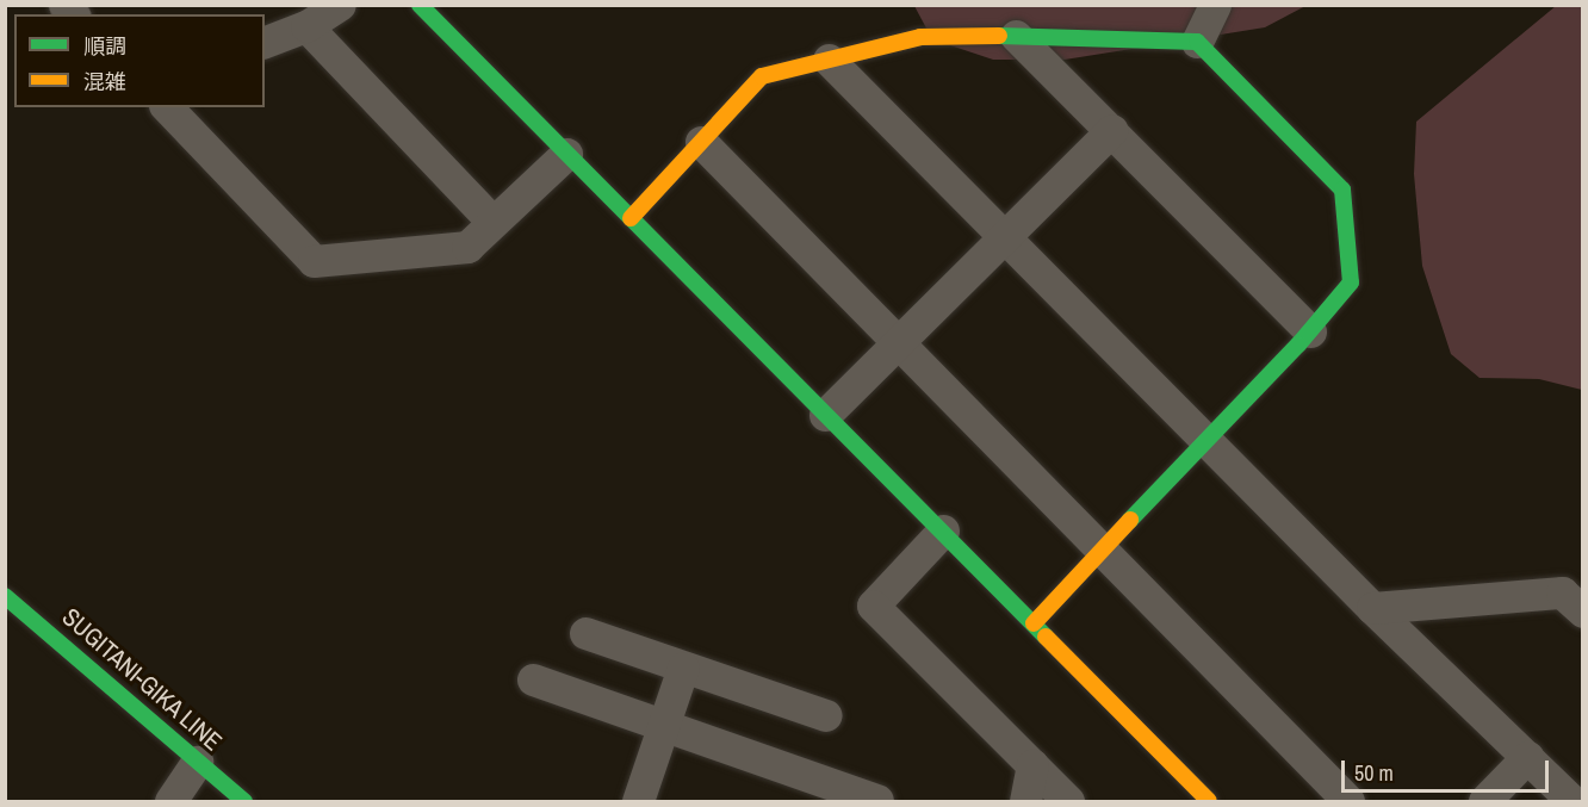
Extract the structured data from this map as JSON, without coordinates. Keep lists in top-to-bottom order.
{
  "streets": {
    "street": ["SUGITANI-GIKA LINE"]
  },
  "legend": ["順調", "混雑"],
  "scale_bar": "50 m"
}
